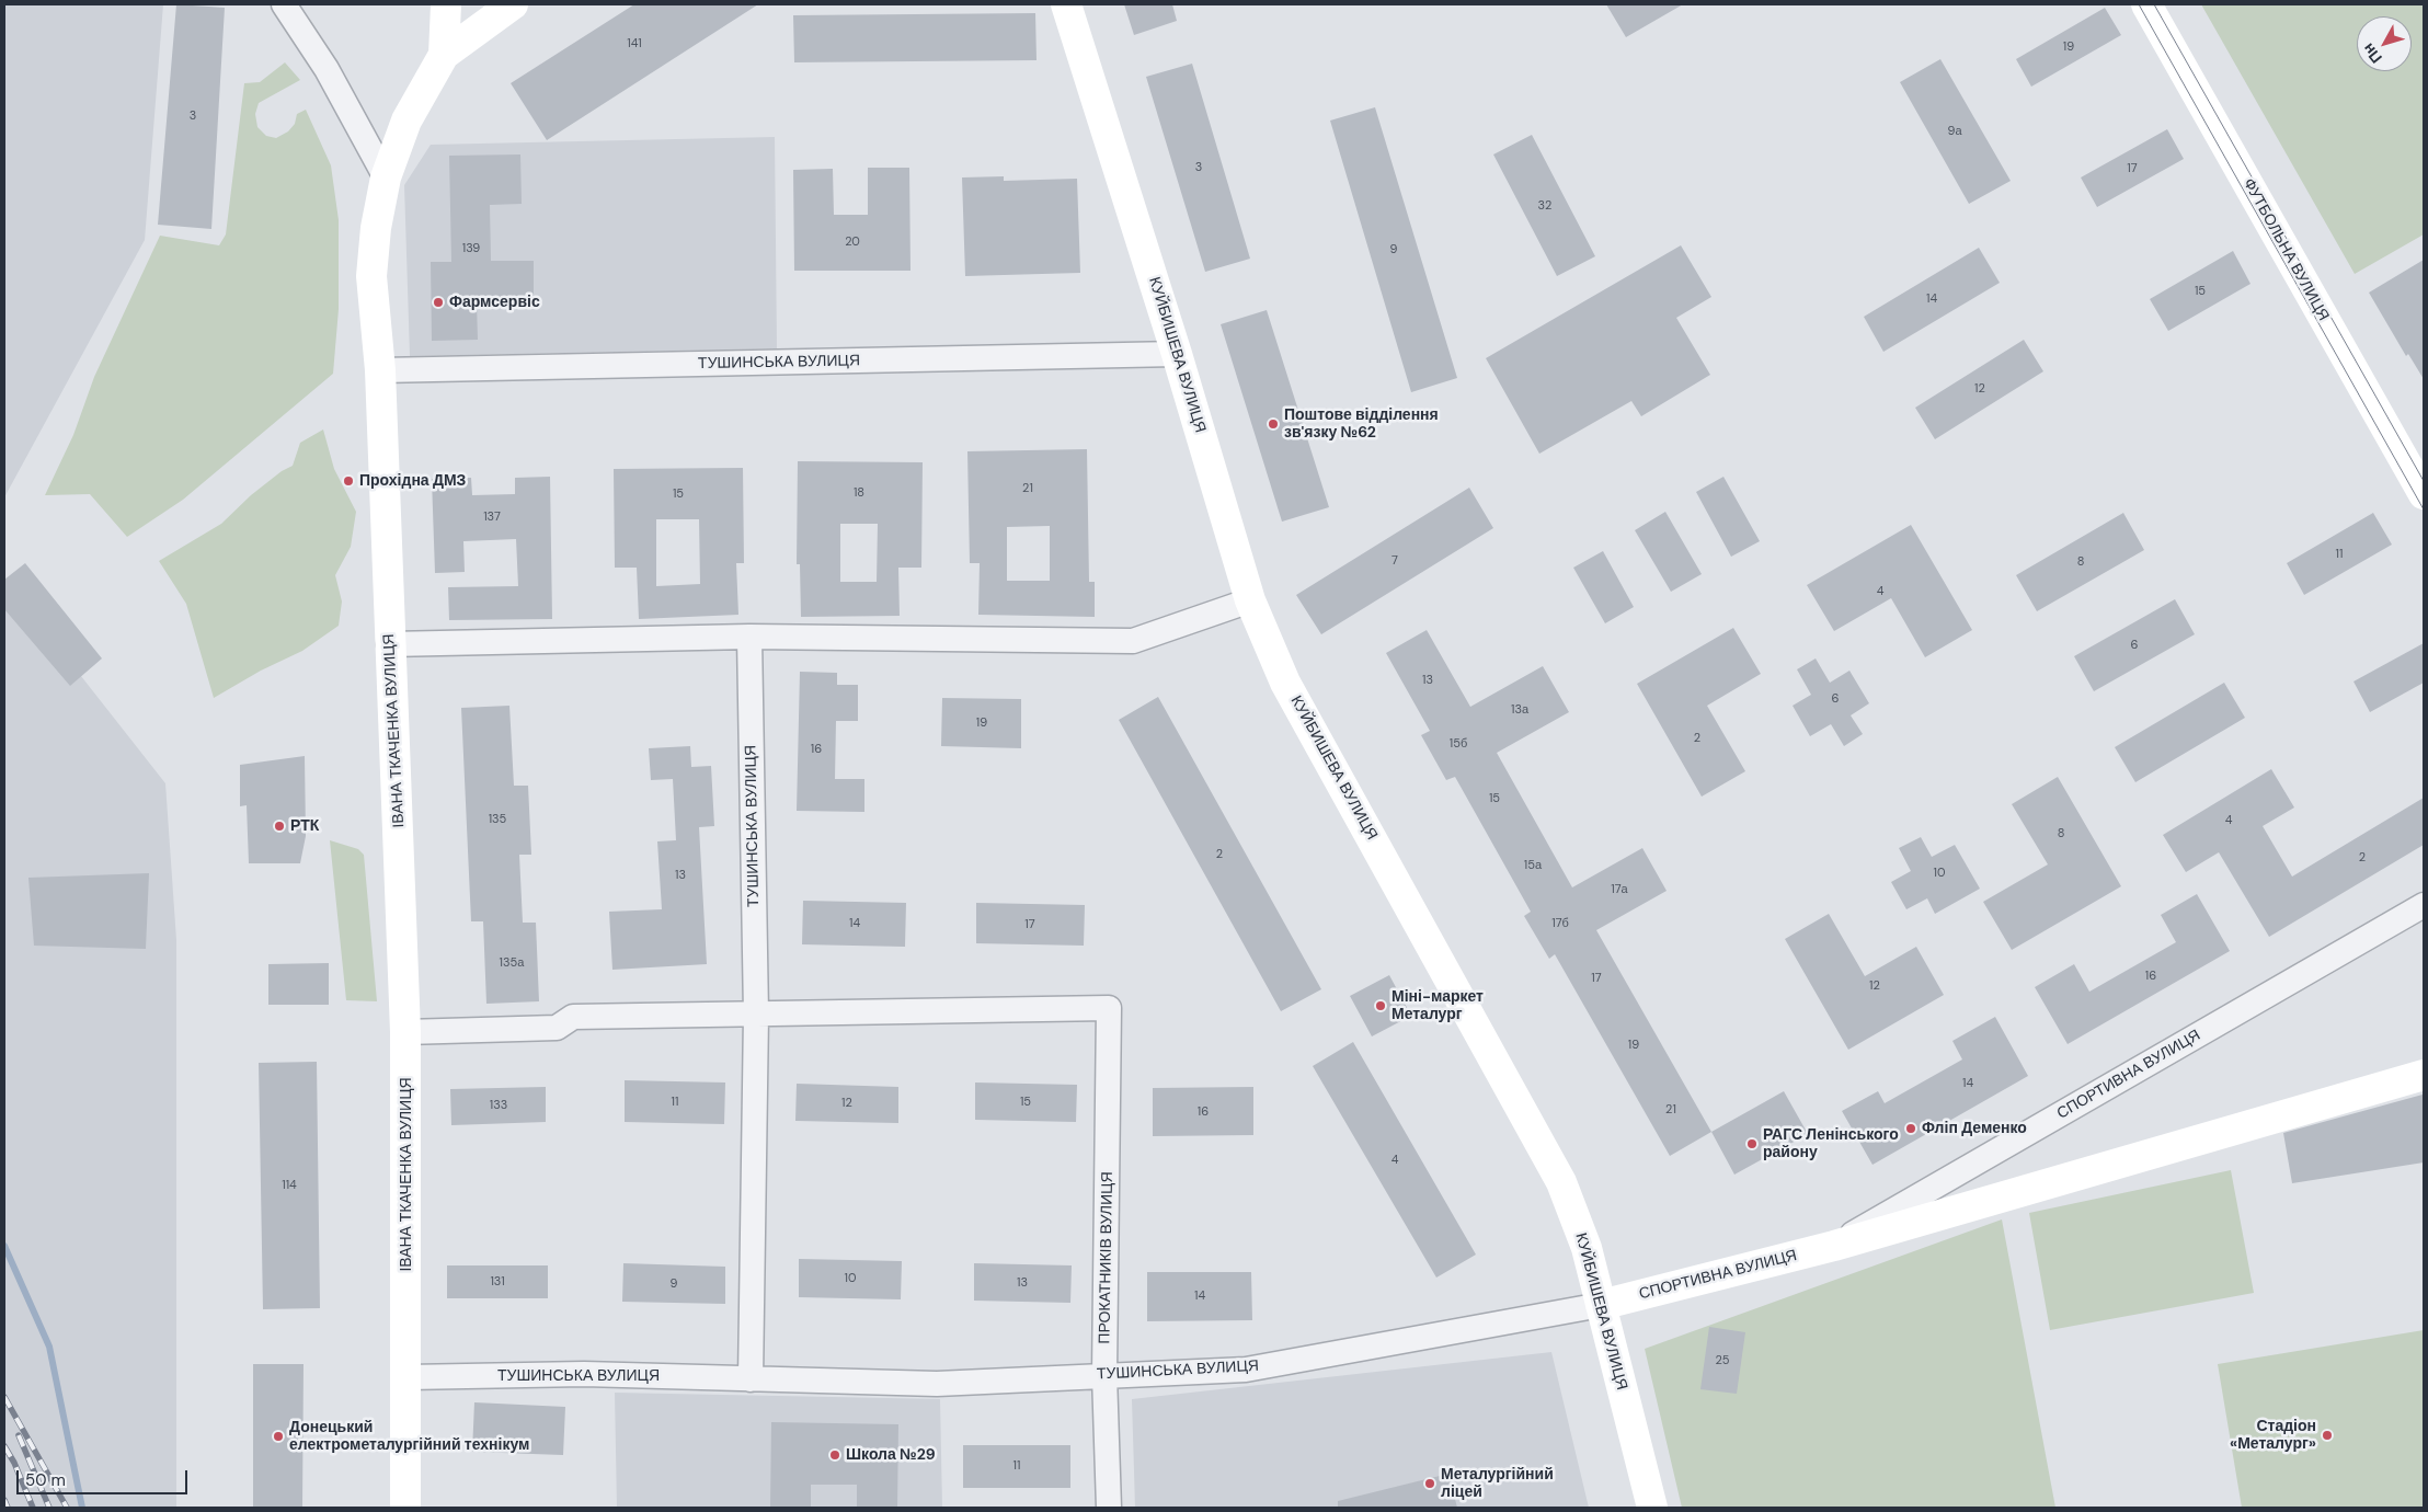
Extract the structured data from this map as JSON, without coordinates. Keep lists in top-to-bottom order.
{
  "streets": {
    "main road": [
      "ФУТБОЛЬНА ВУЛИЦЯ",
      "КУЙБИШЕВА ВУЛИЦЯ",
      "ІВАНА ТКАЧЕНКА ВУЛИЦЯ",
      "СПОРТИВНА ВУЛИЦЯ"
    ],
    "street": ["ТУШИНСЬКА ВУЛИЦЯ", "ПРОКАТНИКІВ ВУЛИЦЯ"]
  },
  "crossings": [
    ["КУЙБИШЕВА ВУЛИЦЯ", "ТУШИНСЬКА ВУЛИЦЯ"],
    ["КУЙБИШЕВА ВУЛИЦЯ", "СПОРТИВНА ВУЛИЦЯ"],
    ["ТУШИНСЬКА ВУЛИЦЯ", "ІВАНА ТКАЧЕНКА ВУЛИЦЯ"],
    ["ТУШИНСЬКА ВУЛИЦЯ", "СПОРТИВНА ВУЛИЦЯ"],
    ["ТУШИНСЬКА ВУЛИЦЯ", "ПРОКАТНИКІВ ВУЛИЦЯ"]
  ],
  "places": [
    "Фармсервіс",
    "Поштове відділення зв'язку №62",
    "Прохідна ДМЗ",
    "РТК",
    "Міні-маркет Металург",
    "Фліп Деменко",
    "РАГС Ленінського району",
    "Стадіон «Металург»",
    "Донецький електрометалургійний технікум",
    "Школа №29",
    "Металургійний ліцей"
  ],
  "house_numbers": [
    "141",
    "19",
    "3",
    "9а",
    "3",
    "17",
    "32",
    "20",
    "139",
    "9",
    "15",
    "14",
    "12",
    "21",
    "18",
    "15",
    "137",
    "11",
    "7",
    "8",
    "4",
    "6",
    "13",
    "6",
    "13а",
    "19",
    "2",
    "15б",
    "16",
    "15",
    "135",
    "4",
    "8",
    "2",
    "2",
    "15а",
    "10",
    "13",
    "17а",
    "14",
    "17б",
    "17",
    "135а",
    "16",
    "17",
    "12",
    "19",
    "14",
    "11",
    "15",
    "12",
    "133",
    "21",
    "16",
    "4",
    "114",
    "10",
    "131",
    "13",
    "9",
    "14",
    "25",
    "11"
  ],
  "scale_bar": "50 m",
  "north": "bottom left"
}
